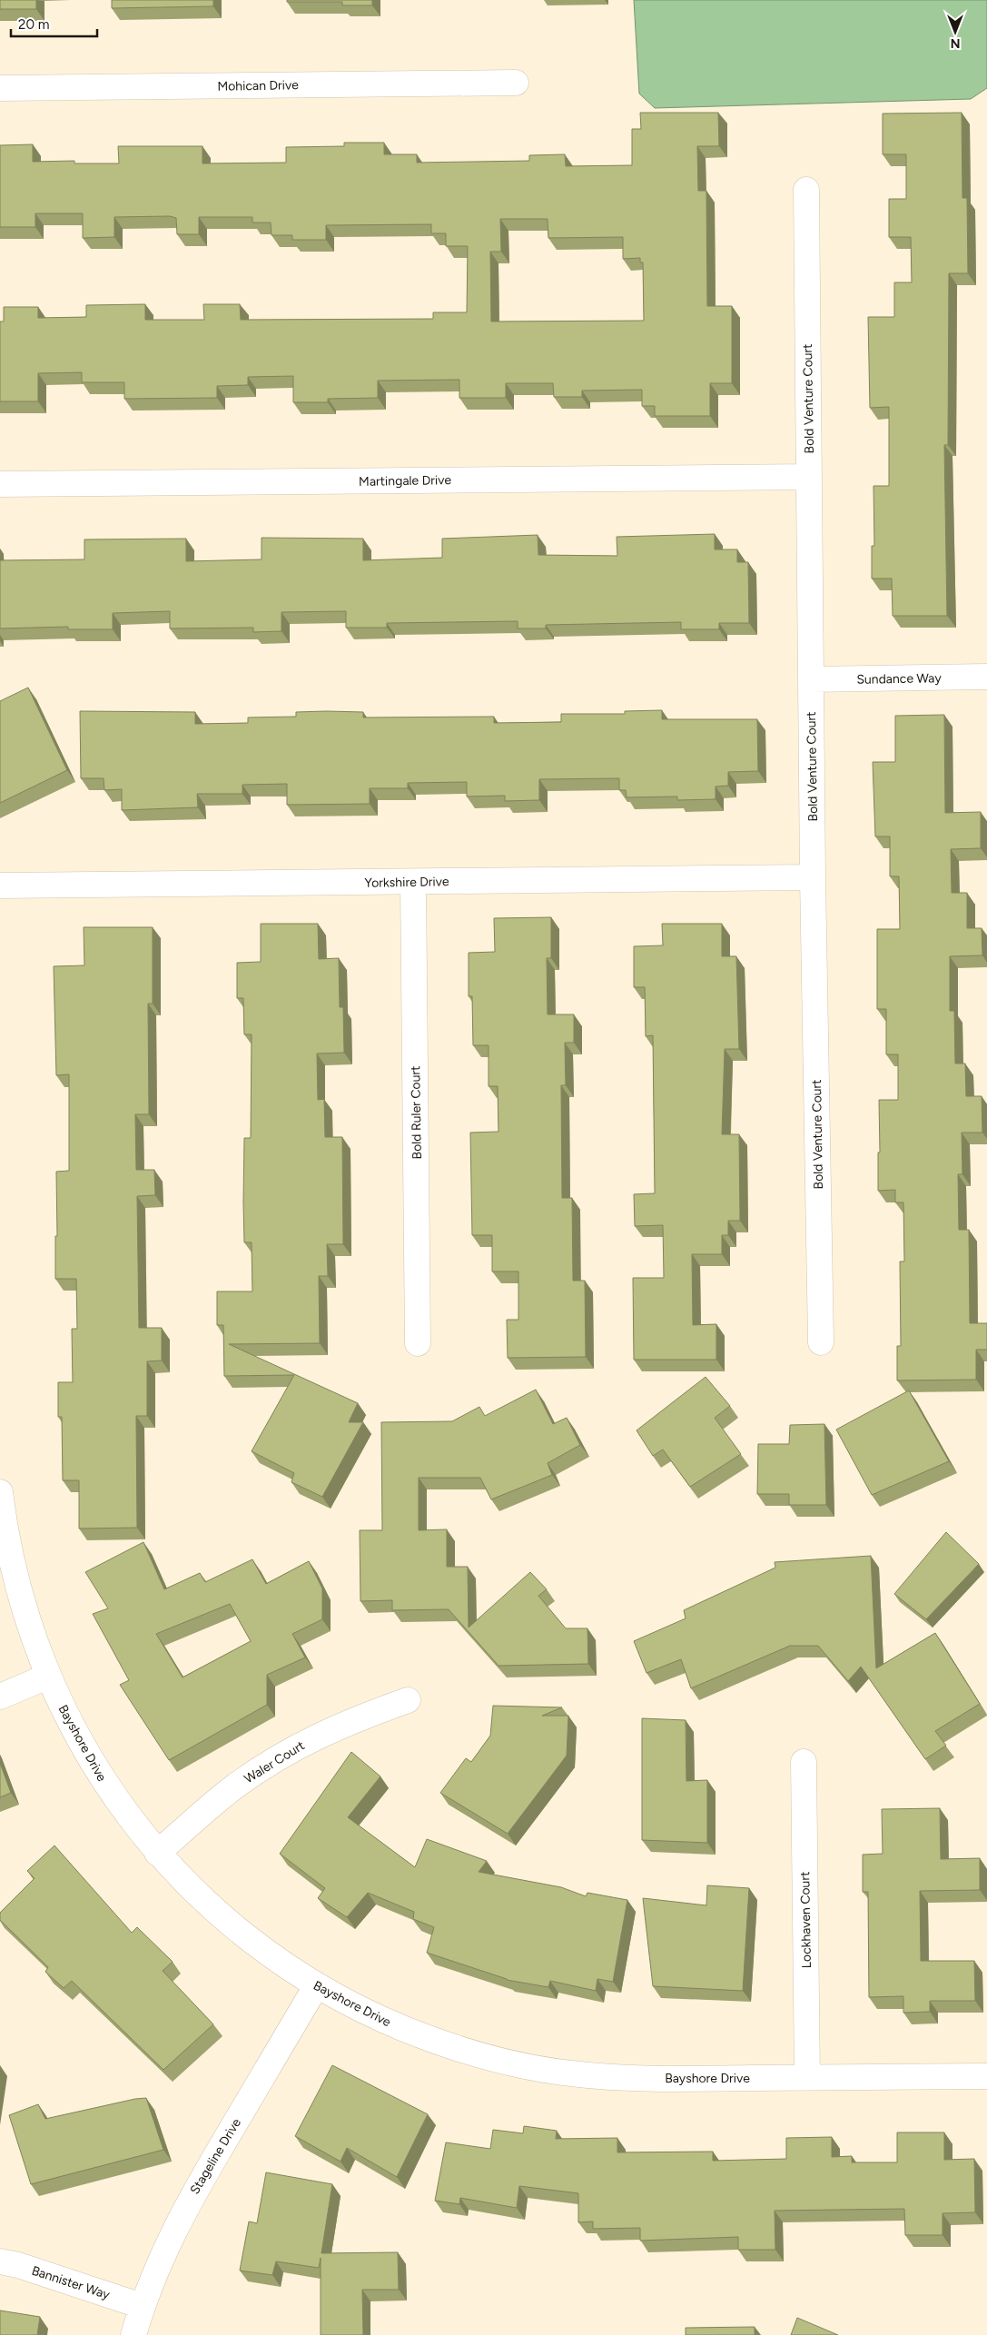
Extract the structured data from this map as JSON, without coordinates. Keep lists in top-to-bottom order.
{
  "streets": {
    "street": [
      "Mohican Drive",
      "Bold Venture Court",
      "Martingale Drive",
      "Sundance Way",
      "Yorkshire Drive",
      "Bold Ruler Court",
      "Bayshore Drive",
      "Waler Court",
      "Lockhaven Court",
      "Stageline Drive",
      "Bannister Way"
    ]
  },
  "crossings": [
    ["Bold Venture Court", "Martingale Drive"],
    ["Bold Venture Court", "Sundance Way"],
    ["Bold Venture Court", "Yorkshire Drive"],
    ["Yorkshire Drive", "Bold Ruler Court"],
    ["Bayshore Drive", "Waler Court"],
    ["Bayshore Drive", "Lockhaven Court"],
    ["Bayshore Drive", "Stageline Drive"],
    ["Stageline Drive", "Bannister Way"]
  ],
  "scale_bar": "20 m",
  "north": "bottom"
}
